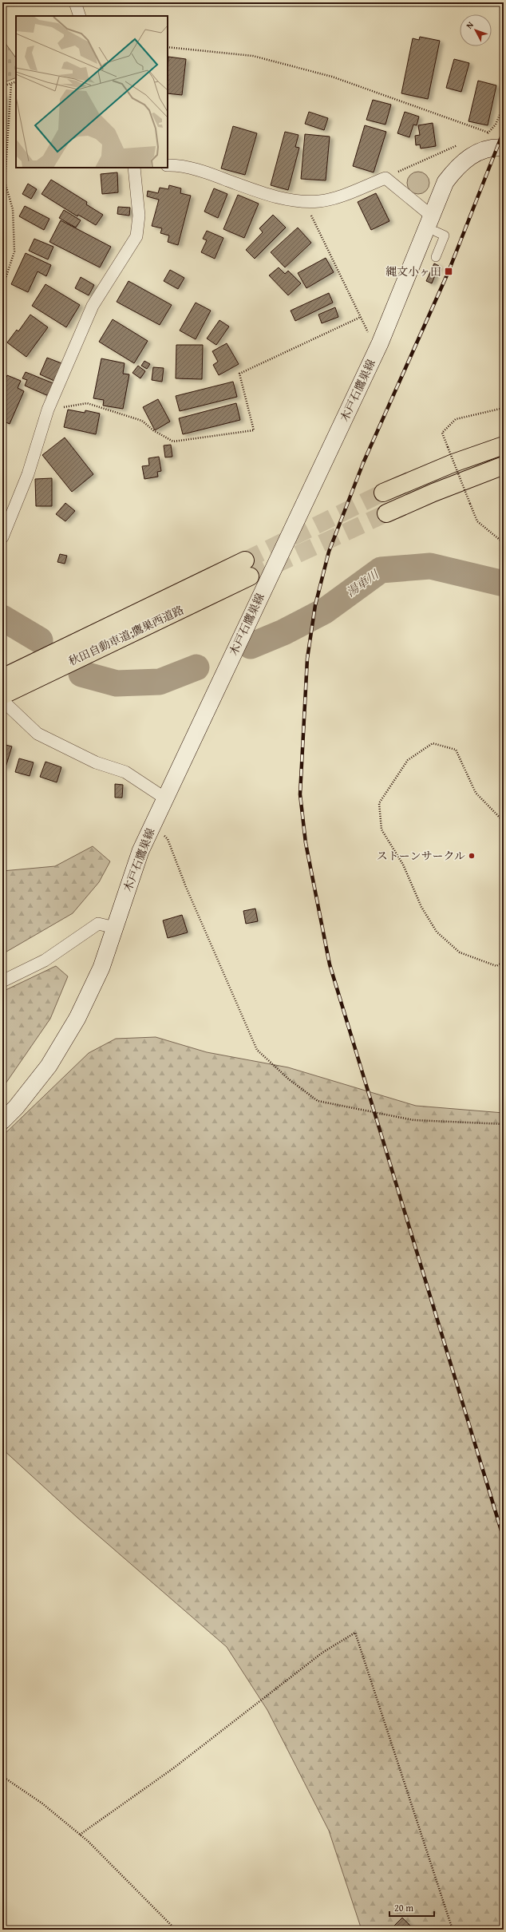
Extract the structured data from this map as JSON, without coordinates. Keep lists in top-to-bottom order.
{
  "streets": {
    "highway": ["秋田自動車道;鷹巣西道路"],
    "main road": ["木戸石鷹巣線"]
  },
  "water": ["湯車川"],
  "places": {
    "transit": ["縄文小ヶ田"],
    "other": ["ストーンサークル"]
  },
  "scale_bar": "20 m",
  "north": "top left"
}
